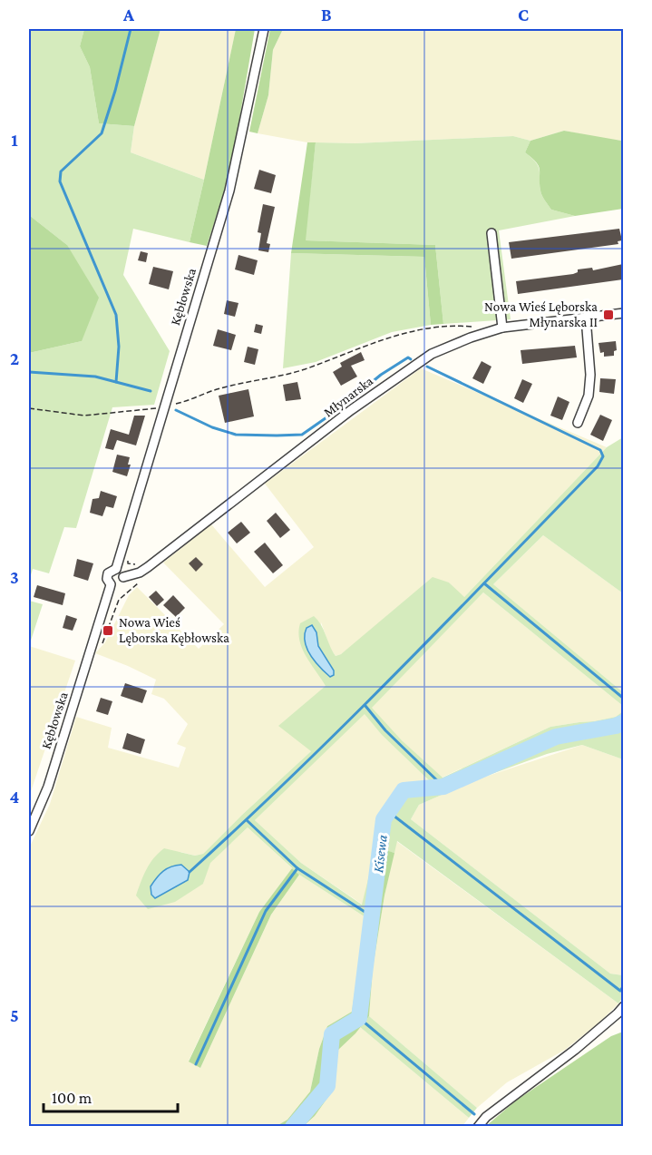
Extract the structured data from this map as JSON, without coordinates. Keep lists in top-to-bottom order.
{
  "streets": {
    "street": ["Kębłowska", "Młynarska"]
  },
  "crossings": [
    ["Kębłowska", "Młynarska"]
  ],
  "water": ["Kisewa"],
  "places": {
    "transit": ["Nowa Wieś Lęborska Młynarska II", "Nowa Wieś Lęborska Kębłowska"]
  },
  "scale_bar": "100 m",
  "grid": {
    "columns": ["A", "B", "C"],
    "rows": [
      "1",
      "2",
      "3",
      "4",
      "5"
    ]
  }
}
